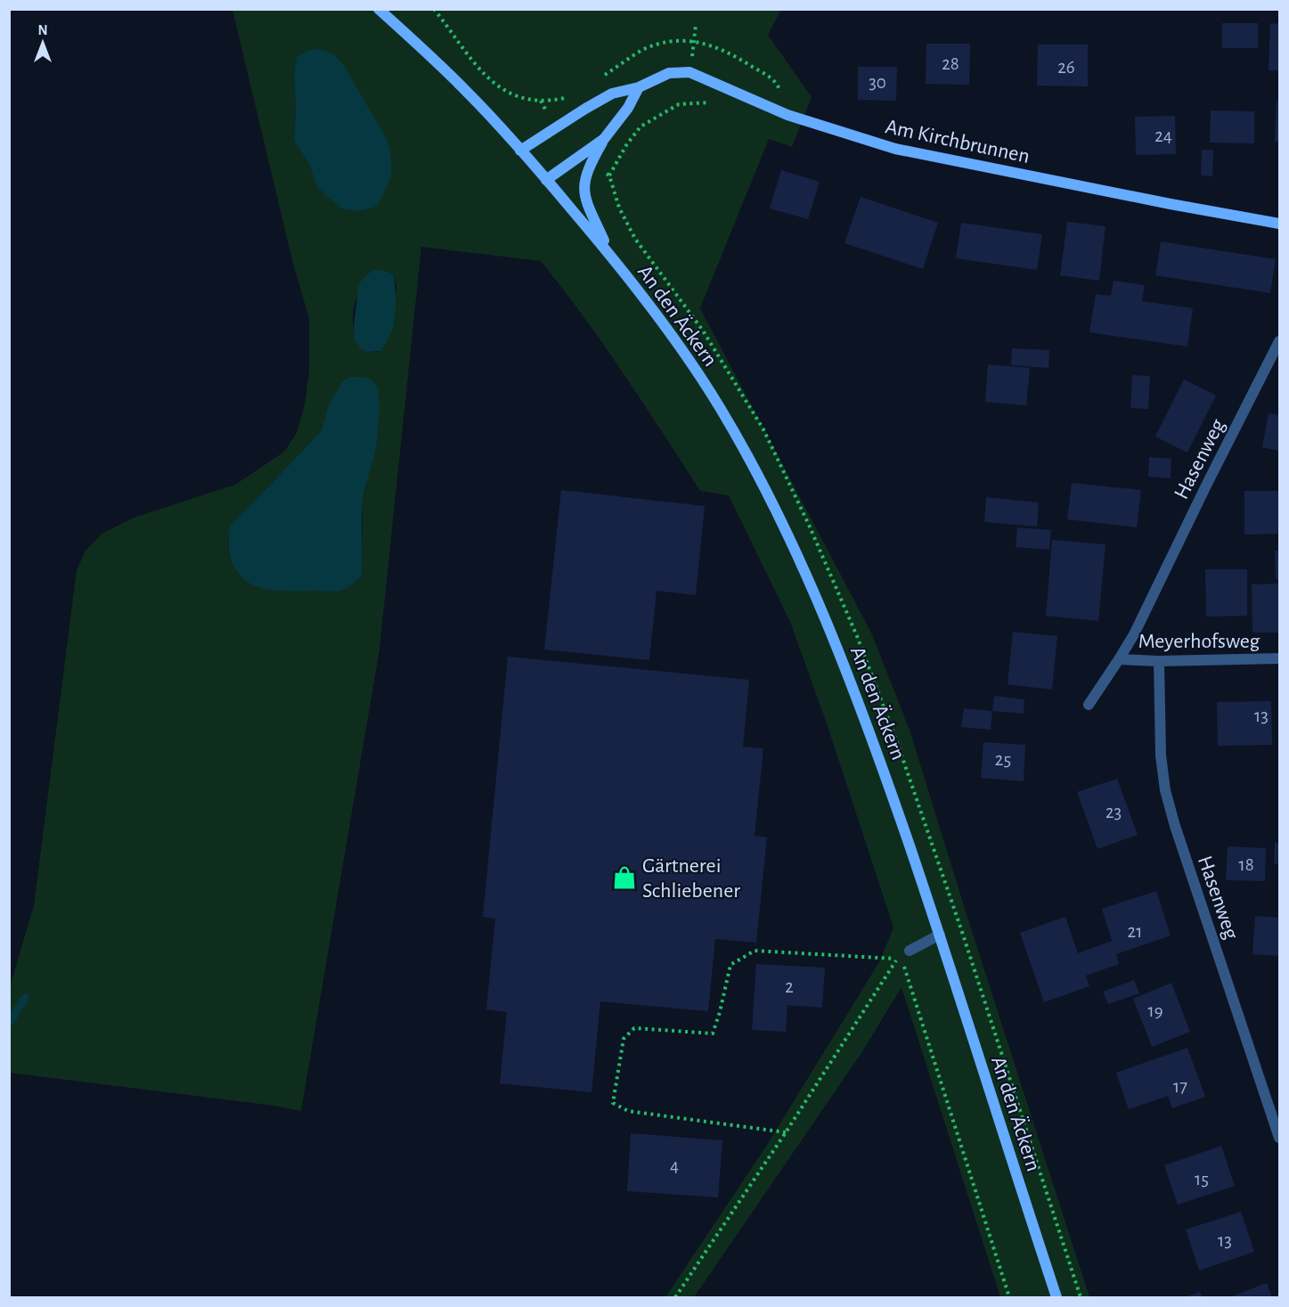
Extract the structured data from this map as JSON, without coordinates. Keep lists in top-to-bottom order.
{
  "streets": {
    "main road": ["Am Kirchbrunnen", "An den Äckern"],
    "street": ["Hasenweg", "Meyerhofsweg"]
  },
  "crossings": [
    ["Hasenweg", "Meyerhofsweg"]
  ],
  "places": {
    "shop": ["Gärtnerei Schliebener"]
  },
  "house_numbers": [
    "28",
    "26",
    "30",
    "24",
    "13",
    "25",
    "23",
    "18",
    "21",
    "2",
    "19",
    "17",
    "4",
    "15",
    "13"
  ],
  "north": "top"
}
